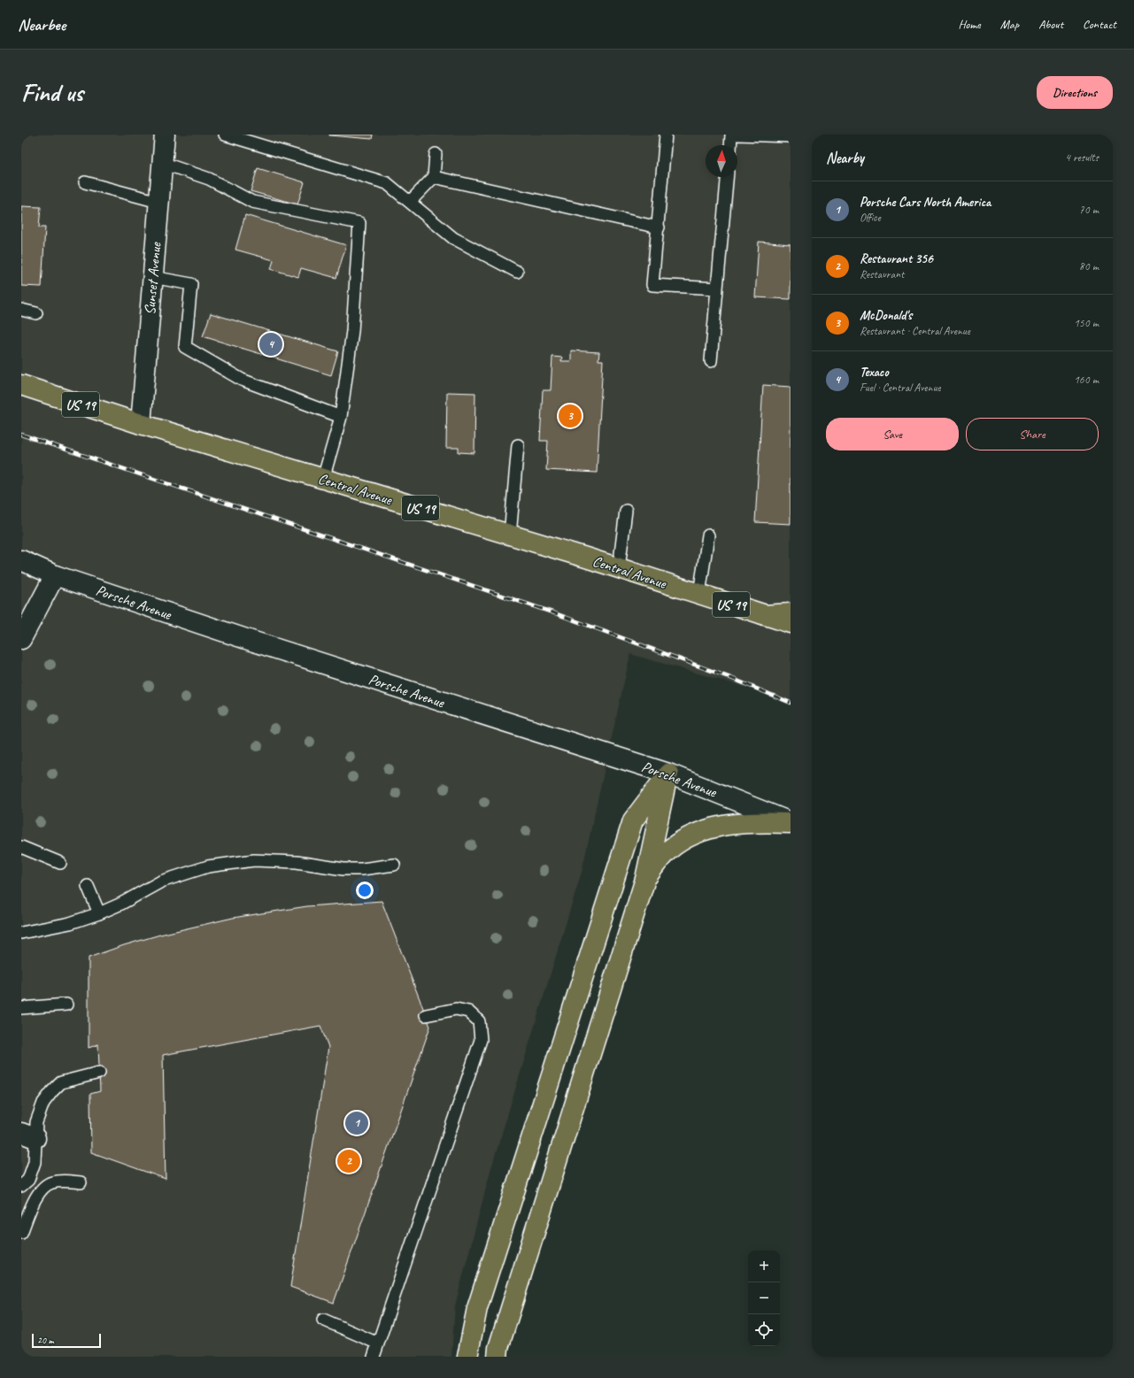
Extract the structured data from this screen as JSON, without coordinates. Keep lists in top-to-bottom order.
{
  "streets": {
    "main road": ["US 19", "Central Avenue"],
    "street": ["Sunset Avenue", "Porsche Avenue"]
  },
  "crossings": [
    ["Sunset Avenue", "Central Avenue"]
  ],
  "scale_bar": "20 m",
  "north": "top",
  "page": {
    "header": "Nearbee",
    "nav": [
      "Home",
      "Map",
      "About",
      "Contact"
    ],
    "buttons": [
      "Directions",
      ["Save", "Share"]
    ],
    "title": "Find us",
    "heading": ["Nearby", "4 results"],
    "list": [
      {
        "mark": "1",
        "name": "Porsche Cars North America",
        "note": "Office",
        "value": "70 m"
      },
      {
        "mark": "2",
        "name": "Restaurant 356",
        "note": "Restaurant",
        "value": "80 m"
      },
      {
        "mark": "3",
        "name": "McDonald's",
        "note": "Restaurant · Central Avenue",
        "value": "150 m"
      },
      {
        "mark": "4",
        "name": "Texaco",
        "note": "Fuel · Central Avenue",
        "value": "160 m"
      }
    ],
    "pins": [
      "4",
      "3",
      "1",
      "2"
    ],
    "map_buttons": ["+", "−"],
    "scale": "20 m"
  }
}
